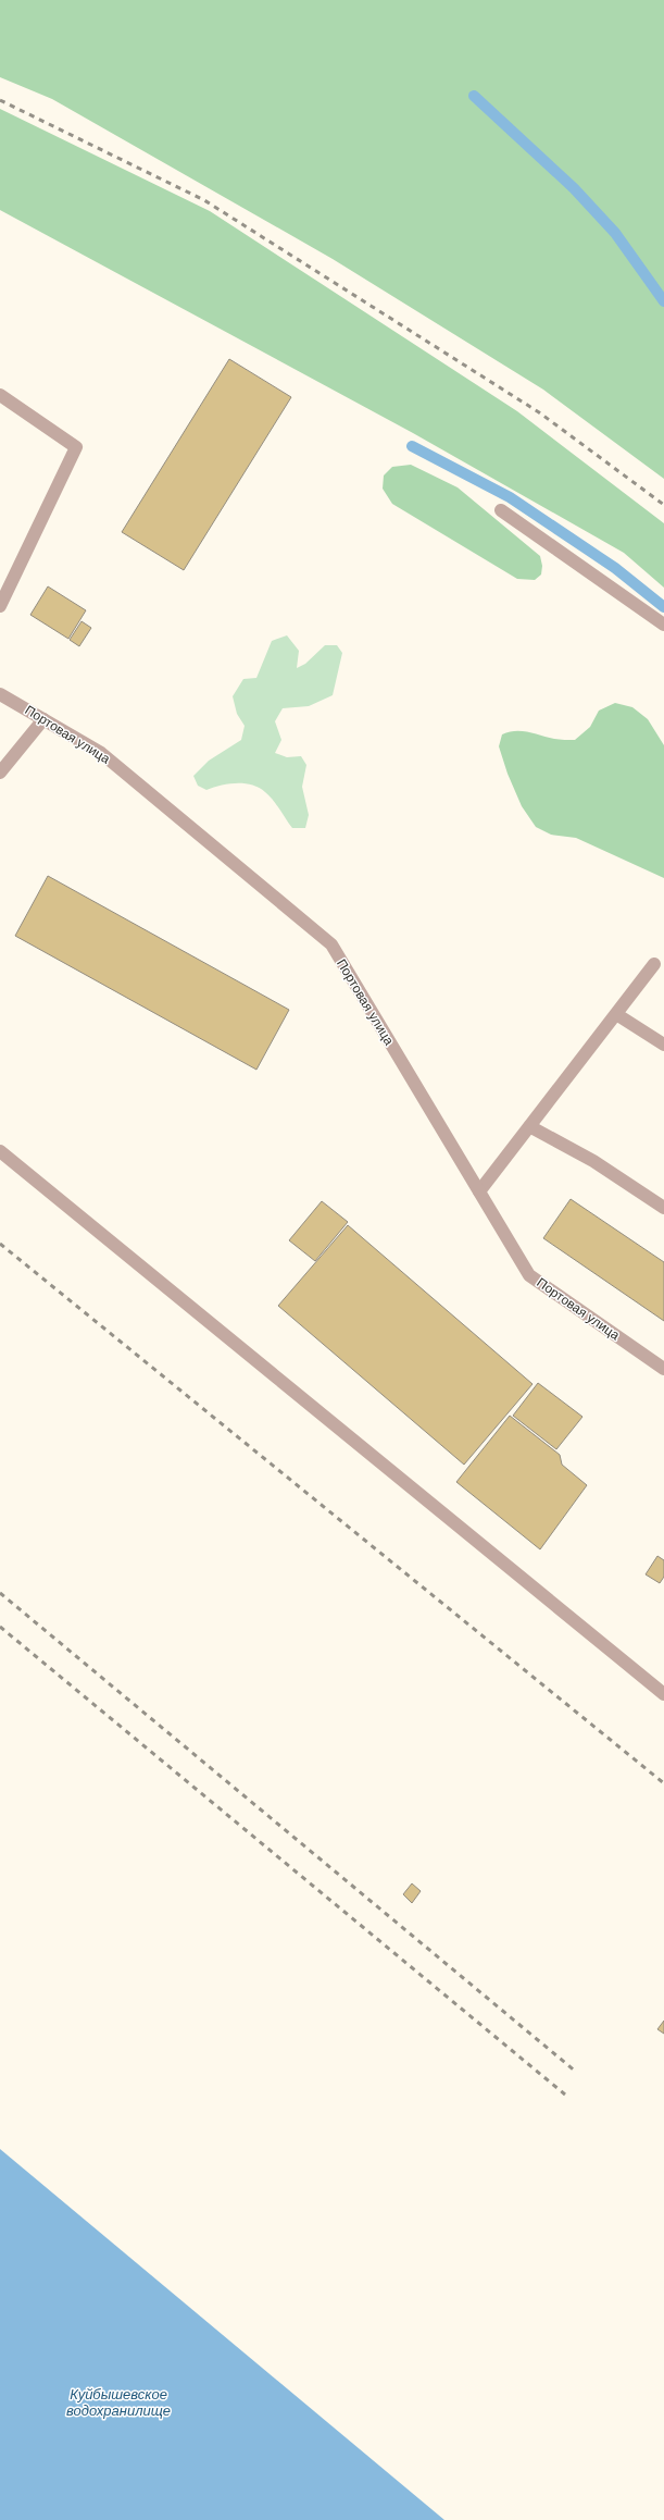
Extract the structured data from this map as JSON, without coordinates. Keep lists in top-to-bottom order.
{
  "streets": {
    "street": ["Портовая улица"]
  },
  "water": ["Куйбышевское водохранилище"]
}
